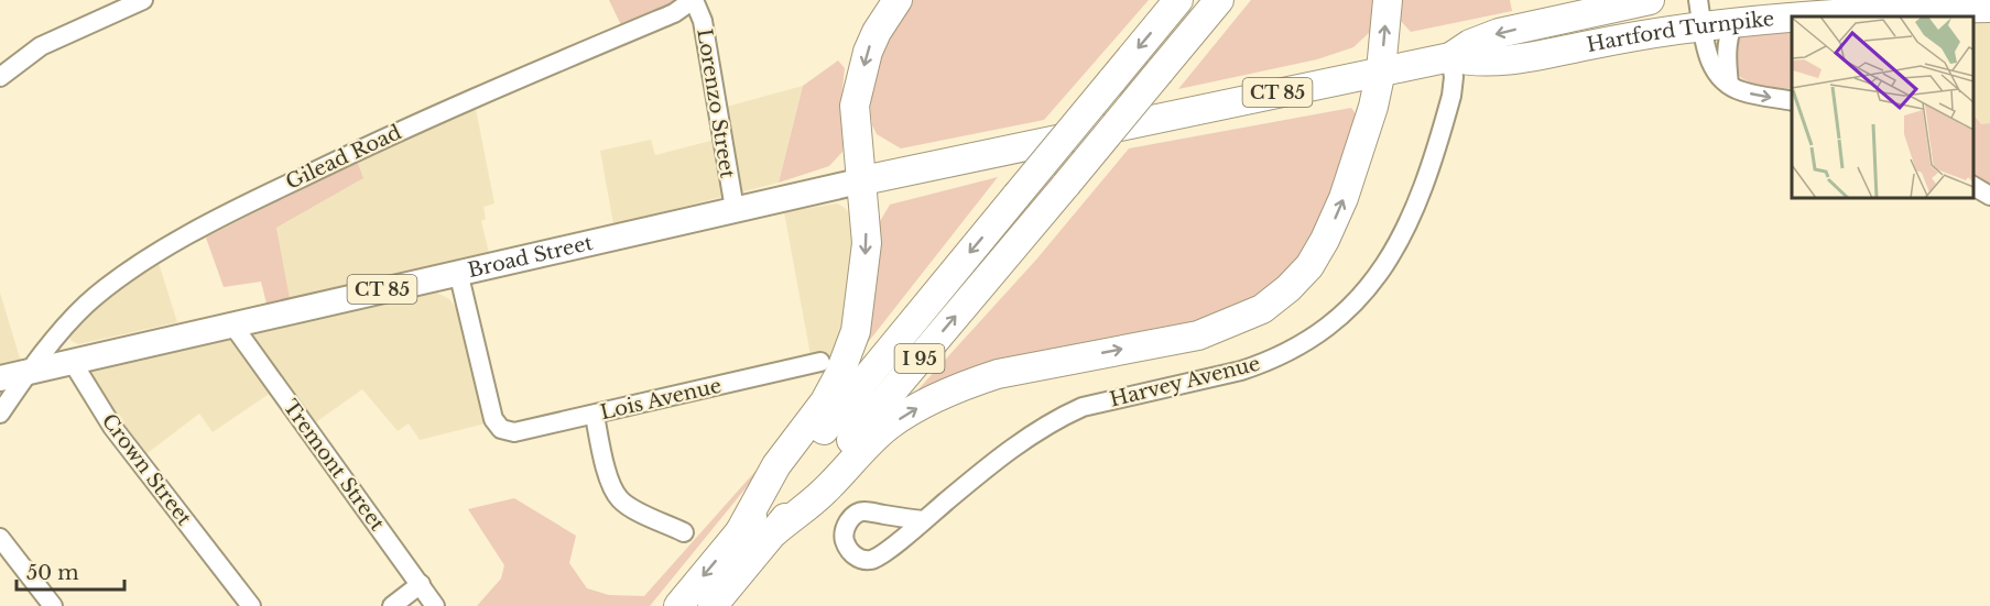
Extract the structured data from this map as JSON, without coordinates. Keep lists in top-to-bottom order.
{
  "streets": {
    "highway": [
      "Hartford Turnpike",
      "CT 85",
      "Broad Street",
      "I 95"
    ],
    "street": [
      "Lorenzo Street",
      "Gilead Road",
      "Harvey Avenue",
      "Lois Avenue",
      "Tremont Street",
      "Crown Street"
    ]
  },
  "crossings": [
    ["Hartford Turnpike", "Broad Street"],
    ["Hartford Turnpike", "Harvey Avenue"],
    ["Lorenzo Street", "Gilead Road"],
    ["Lorenzo Street", "Broad Street"],
    ["Gilead Road", "Broad Street"],
    ["Broad Street", "Lois Avenue"],
    ["Broad Street", "Tremont Street"],
    ["Broad Street", "Crown Street"]
  ],
  "scale_bar": "50 m"
}
